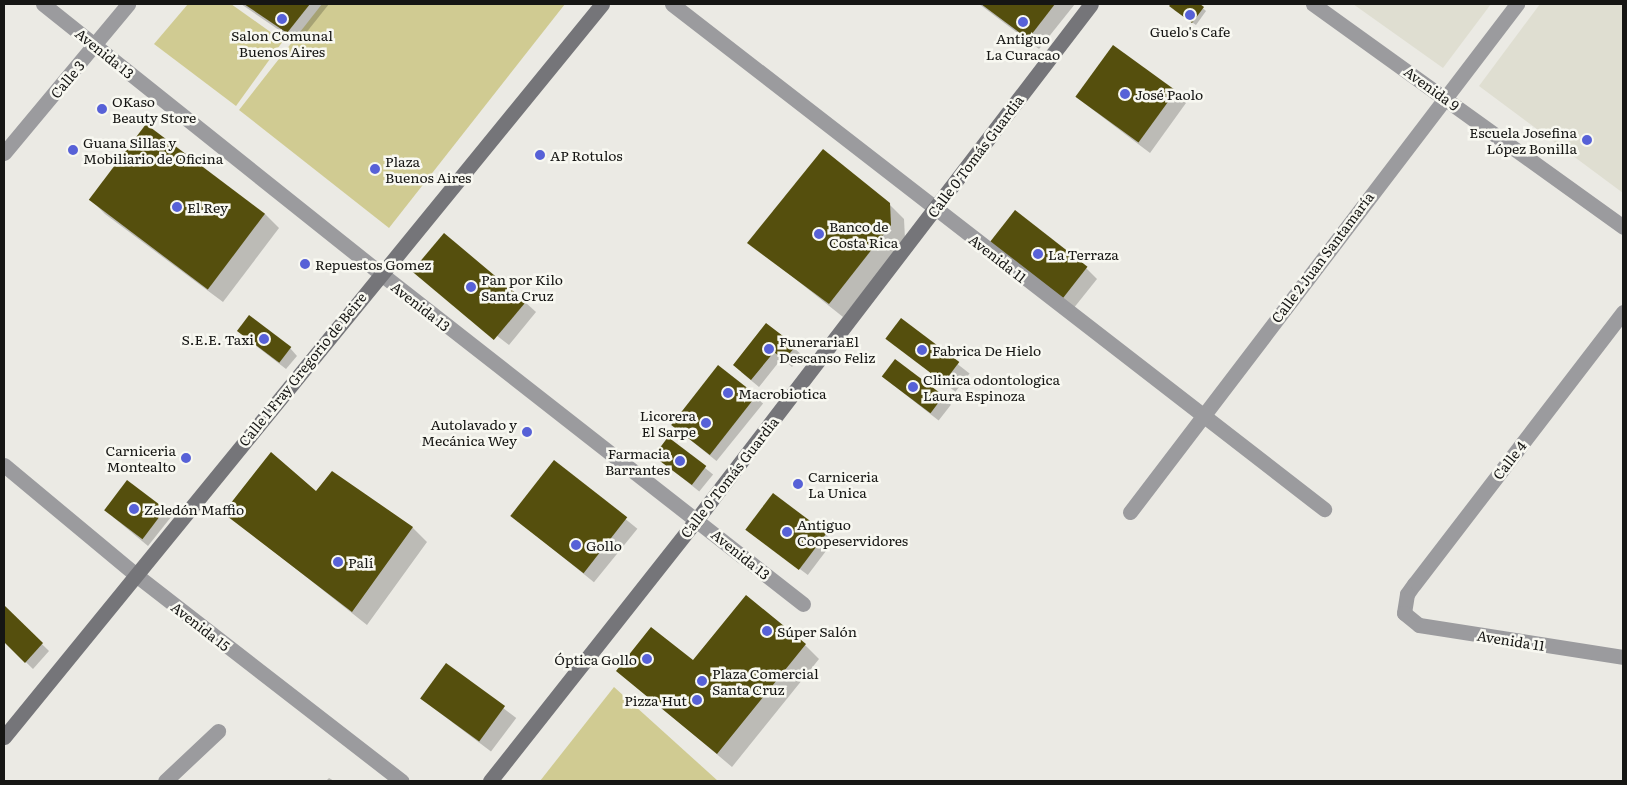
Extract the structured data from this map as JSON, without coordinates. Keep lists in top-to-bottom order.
{
  "streets": {
    "street": [
      "Avenida 13",
      "Calle 3",
      "Avenida 9",
      "Calle 0 Tomás Guardia",
      "Calle 2 Juan Santamaría",
      "Avenida 11",
      "Calle 1 Fray Gregorio de Beire",
      "Calle 4",
      "Avenida 15"
    ]
  },
  "crossings": [
    ["Avenida 13", "Calle 3"],
    ["Avenida 13", "Calle 0 Tomás Guardia"],
    ["Avenida 13", "Calle 1 Fray Gregorio de Beire"],
    ["Avenida 9", "Calle 2 Juan Santamaría"],
    ["Calle 0 Tomás Guardia", "Avenida 11"],
    ["Calle 2 Juan Santamaría", "Avenida 11"],
    ["Avenida 11", "Calle 4"],
    ["Calle 1 Fray Gregorio de Beire", "Avenida 15"]
  ],
  "places": [
    "Guelo's Cafe",
    "Salon Comunal Buenos Aires",
    "Antiguo La Curacao",
    "José Paolo",
    "OKaso Beauty Store",
    "Escuela Josefina López Bonilla",
    "Guana Sillas y Mobiliario de Oficina",
    "AP Rotulos",
    "Plaza Buenos Aires",
    "El Rey",
    "Banco de Costa Rica",
    "La Terraza",
    "Repuestos Gomez",
    "Pan por Kilo Santa Cruz",
    "S.E.E. Taxi",
    "FunerariaEl Descanso Feliz",
    "Fabrica De Hielo",
    "Clinica odontologica Laura Espinoza",
    "Macrobiotica",
    "Licorera El Sarpe",
    "Autolavado y Mecánica Wey",
    "Carniceria Montealto",
    "Farmacia Barrantes",
    "Carniceria La Unica",
    "Zeledón Maffio",
    "Antiguo Coopeservidores",
    "Gollo",
    "Palí",
    "Súper Salón",
    "Óptica Gollo",
    "Plaza Comercial Santa Cruz",
    "Pizza Hut"
  ]
}
